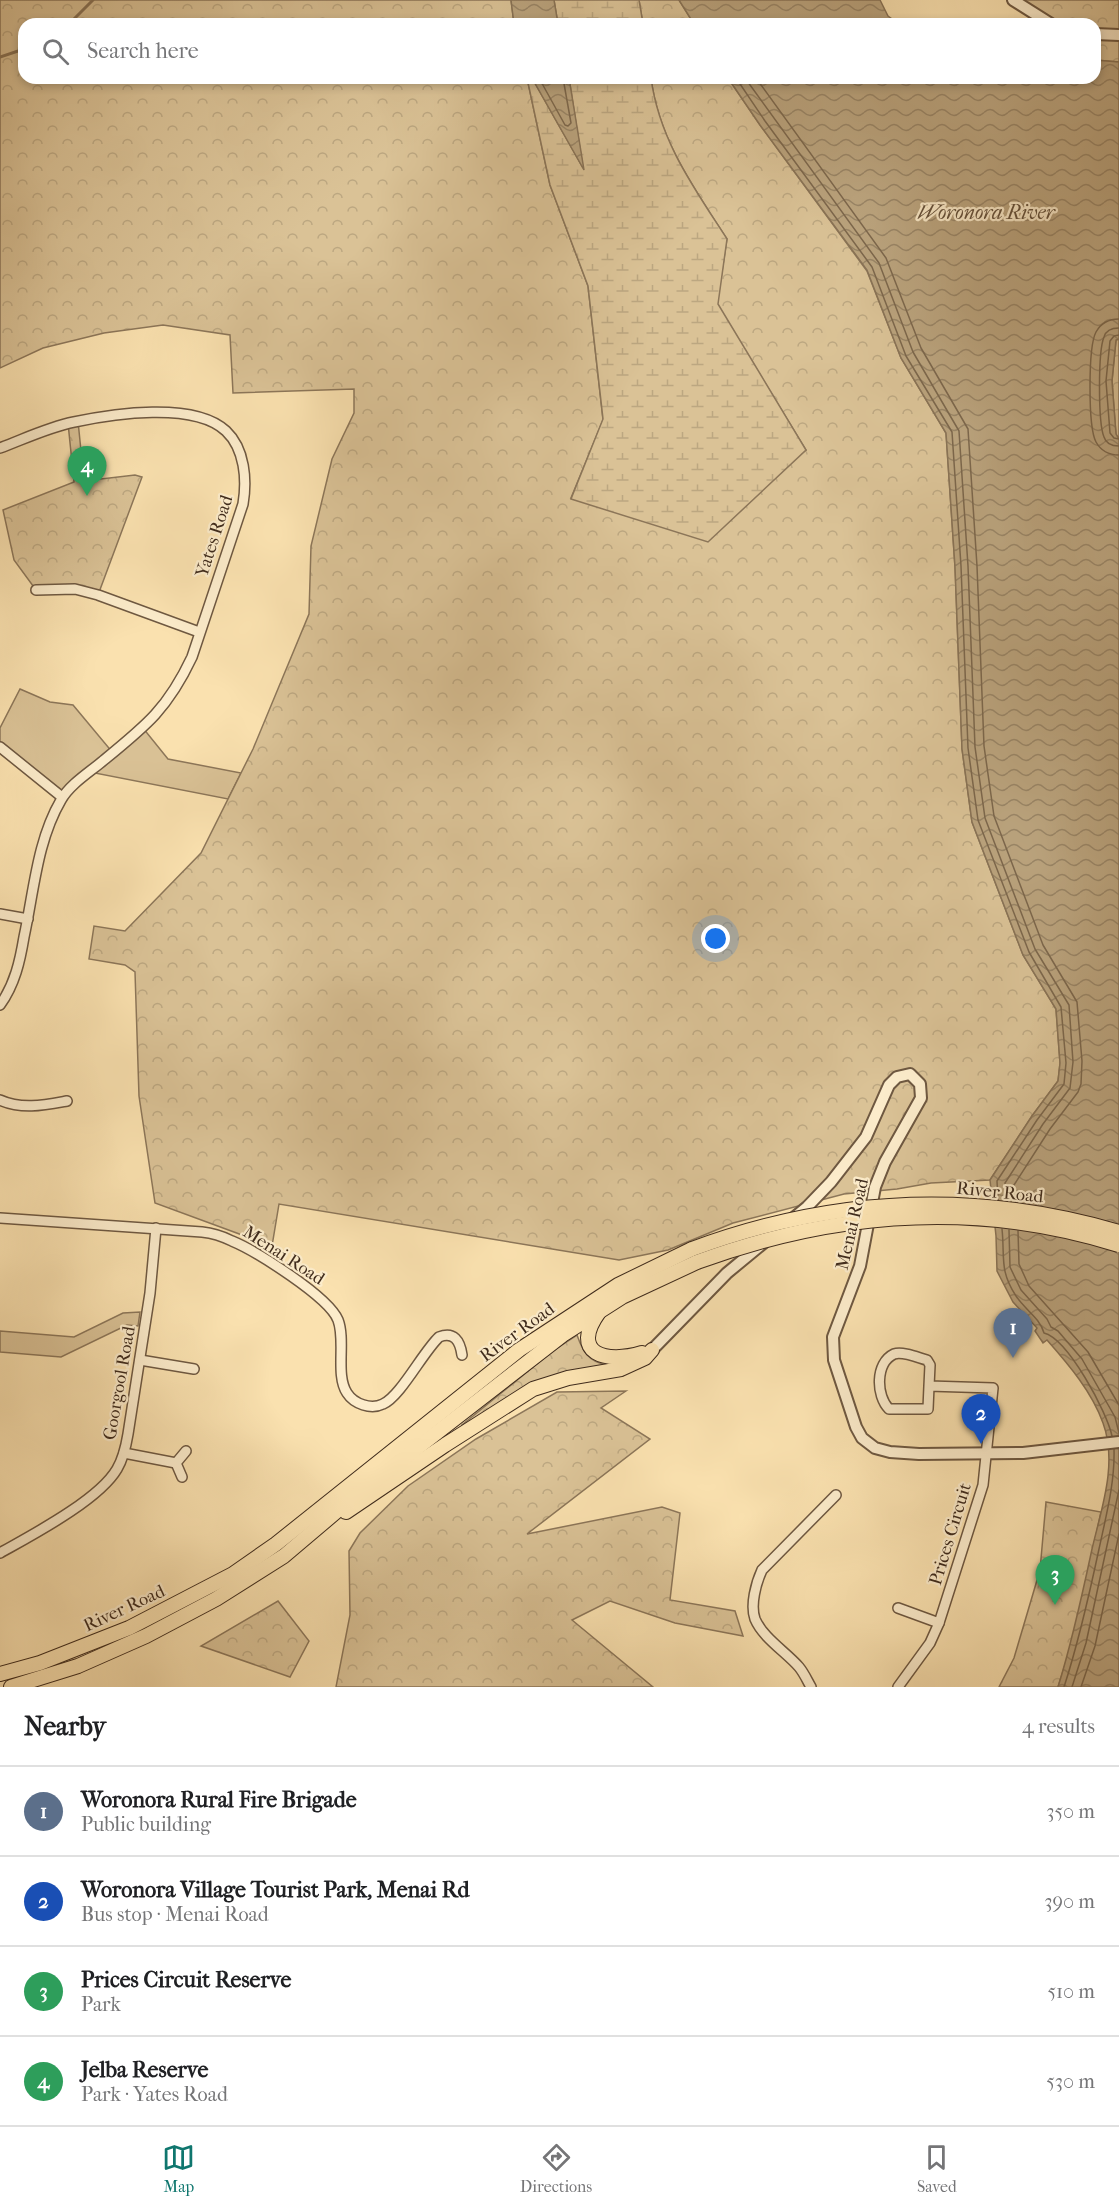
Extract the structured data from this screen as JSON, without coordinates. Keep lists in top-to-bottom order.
{
  "streets": {
    "main road": ["River Road"],
    "street": [
      "Yates Road",
      "Menai Road",
      "Goorgool Road",
      "Prices Circuit"
    ]
  },
  "crossings": [
    ["Menai Road", "Goorgool Road"],
    ["Menai Road", "Prices Circuit"]
  ],
  "water": ["Woronora River"],
  "page": {
    "search": "Search here",
    "pins": [
      "4",
      "1",
      "2",
      "3"
    ],
    "heading": ["Nearby", "4 results"],
    "list": [
      {
        "mark": "1",
        "name": "Woronora Rural Fire Brigade",
        "note": "Public building",
        "value": "350 m"
      },
      {
        "mark": "2",
        "name": "Woronora Village Tourist Park, Menai Rd",
        "note": "Bus stop · Menai Road",
        "value": "390 m"
      },
      {
        "mark": "3",
        "name": "Prices Circuit Reserve",
        "note": "Park",
        "value": "510 m"
      },
      {
        "mark": "4",
        "name": "Jelba Reserve",
        "note": "Park · Yates Road",
        "value": "530 m"
      }
    ],
    "nav": ["Map", "Directions", "Saved"]
  }
}
